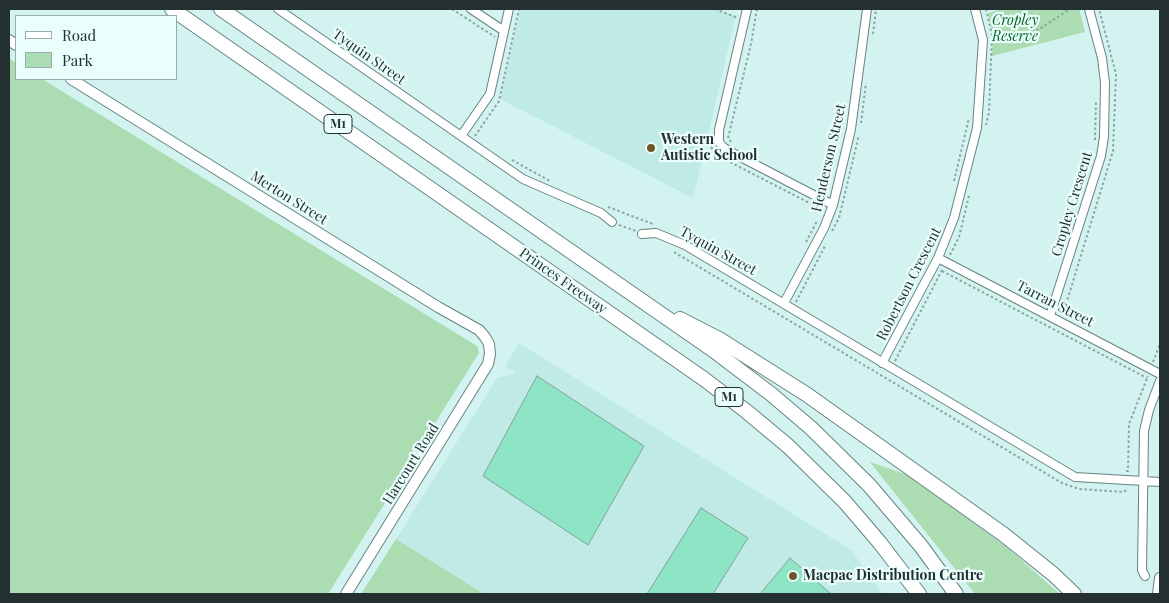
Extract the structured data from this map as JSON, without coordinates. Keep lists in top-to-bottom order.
{
  "streets": {
    "highway": ["M1", "Princes Freeway"],
    "street": [
      "Tyquin Street",
      "Henderson Street",
      "Merton Street",
      "Cropley Crescent",
      "Robertson Crescent",
      "Tarran Street",
      "Harcourt Road"
    ]
  },
  "crossings": [
    ["Tyquin Street", "Henderson Street"],
    ["Tyquin Street", "Robertson Crescent"],
    ["Merton Street", "Harcourt Road"],
    ["Cropley Crescent", "Tarran Street"],
    ["Robertson Crescent", "Tarran Street"]
  ],
  "parks": ["Cropley Reserve"],
  "places": ["Western Autistic School", "Macpac Distribution Centre"],
  "legend": ["Road", "Park"]
}
